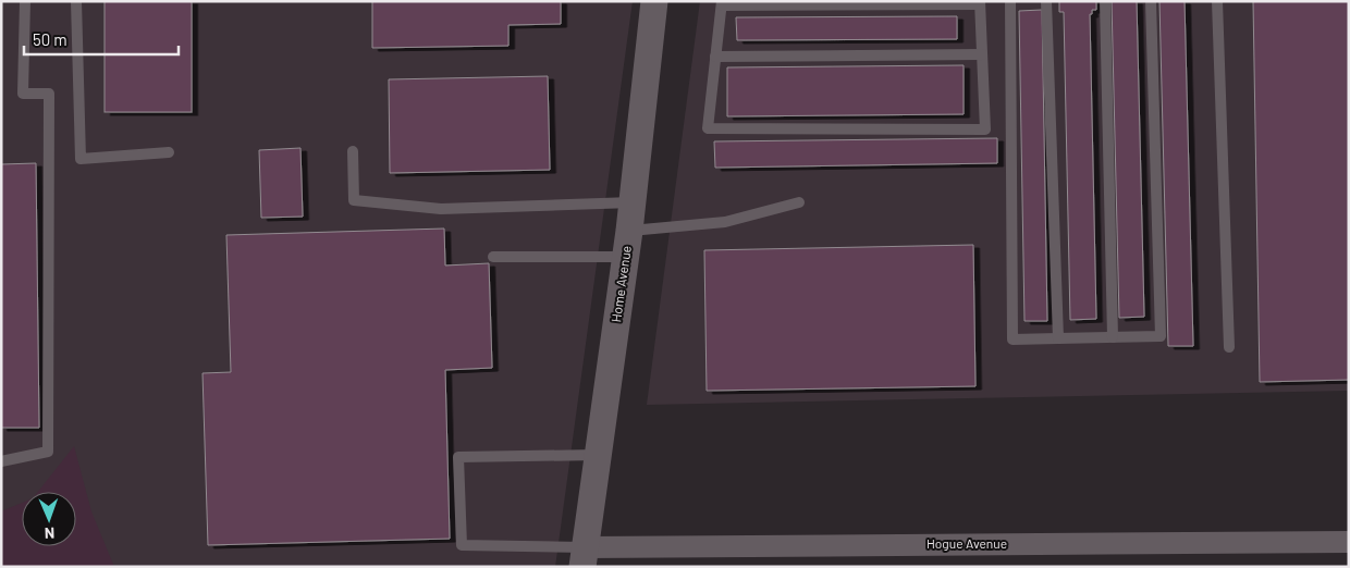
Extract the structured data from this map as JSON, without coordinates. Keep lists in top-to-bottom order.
{
  "streets": {
    "street": ["Home Avenue", "Hogue Avenue"]
  },
  "crossings": [
    ["Home Avenue", "Hogue Avenue"]
  ],
  "scale_bar": "50 m",
  "north": "bottom"
}
